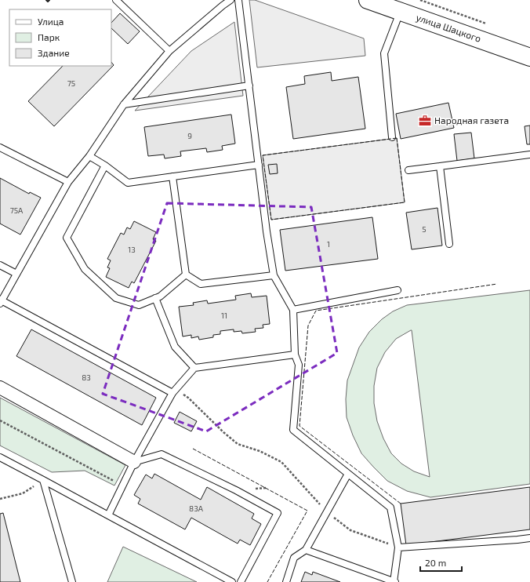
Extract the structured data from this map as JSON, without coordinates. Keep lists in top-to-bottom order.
{
  "streets": {
    "street": ["улица Шацкого"]
  },
  "places": {
    "office": ["Народная газета"]
  },
  "house_numbers": [
    "75",
    "9",
    "75А",
    "5",
    "1",
    "13",
    "11",
    "83",
    "83А"
  ],
  "legend": ["Улица", "Парк", "Здание"],
  "scale_bar": "20 m"
}
